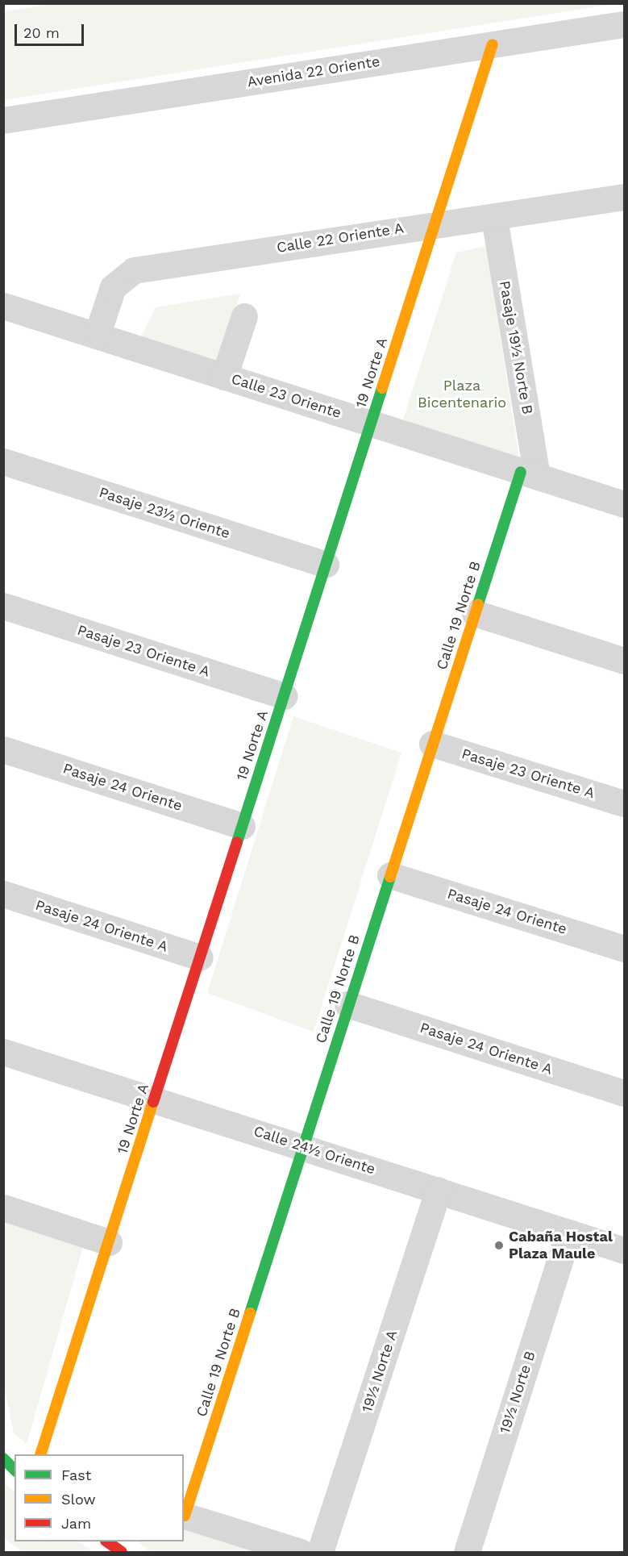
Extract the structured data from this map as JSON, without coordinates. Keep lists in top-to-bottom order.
{
  "streets": {
    "street": [
      "Avenida 22 Oriente",
      "Calle 22 Oriente A",
      "Pasaje 19½ Norte B",
      "19 Norte A",
      "Calle 23 Oriente",
      "Pasaje 23½ Oriente",
      "Calle 19 Norte B",
      "Pasaje 23 Oriente A",
      "Pasaje 24 Oriente",
      "Pasaje 24 Oriente A",
      "Calle 24½ Oriente",
      "19½ Norte A",
      "19½ Norte B"
    ]
  },
  "crossings": [
    ["Avenida 22 Oriente", "19 Norte A"],
    ["Calle 22 Oriente A", "Pasaje 19½ Norte B"],
    ["Calle 22 Oriente A", "19 Norte A"],
    ["Calle 22 Oriente A", "Calle 23 Oriente"],
    ["Pasaje 19½ Norte B", "Calle 23 Oriente"],
    ["Pasaje 19½ Norte B", "Calle 19 Norte B"],
    ["19 Norte A", "Calle 23 Oriente"],
    ["19 Norte A", "Pasaje 23½ Oriente"],
    ["19 Norte A", "Pasaje 23 Oriente A"],
    ["19 Norte A", "Pasaje 24 Oriente"],
    ["19 Norte A", "Pasaje 24 Oriente A"],
    ["19 Norte A", "Calle 24½ Oriente"],
    ["Calle 23 Oriente", "Calle 19 Norte B"],
    ["Calle 19 Norte B", "Pasaje 23 Oriente A"],
    ["Calle 19 Norte B", "Pasaje 24 Oriente"],
    ["Calle 19 Norte B", "Pasaje 24 Oriente A"],
    ["Calle 19 Norte B", "Calle 24½ Oriente"],
    ["Calle 24½ Oriente", "19½ Norte A"],
    ["Calle 24½ Oriente", "19½ Norte B"]
  ],
  "parks": ["Plaza Bicentenario"],
  "places": ["Cabaña Hostal Plaza Maule"],
  "legend": ["Fast", "Slow", "Jam"],
  "scale_bar": "20 m"
}
